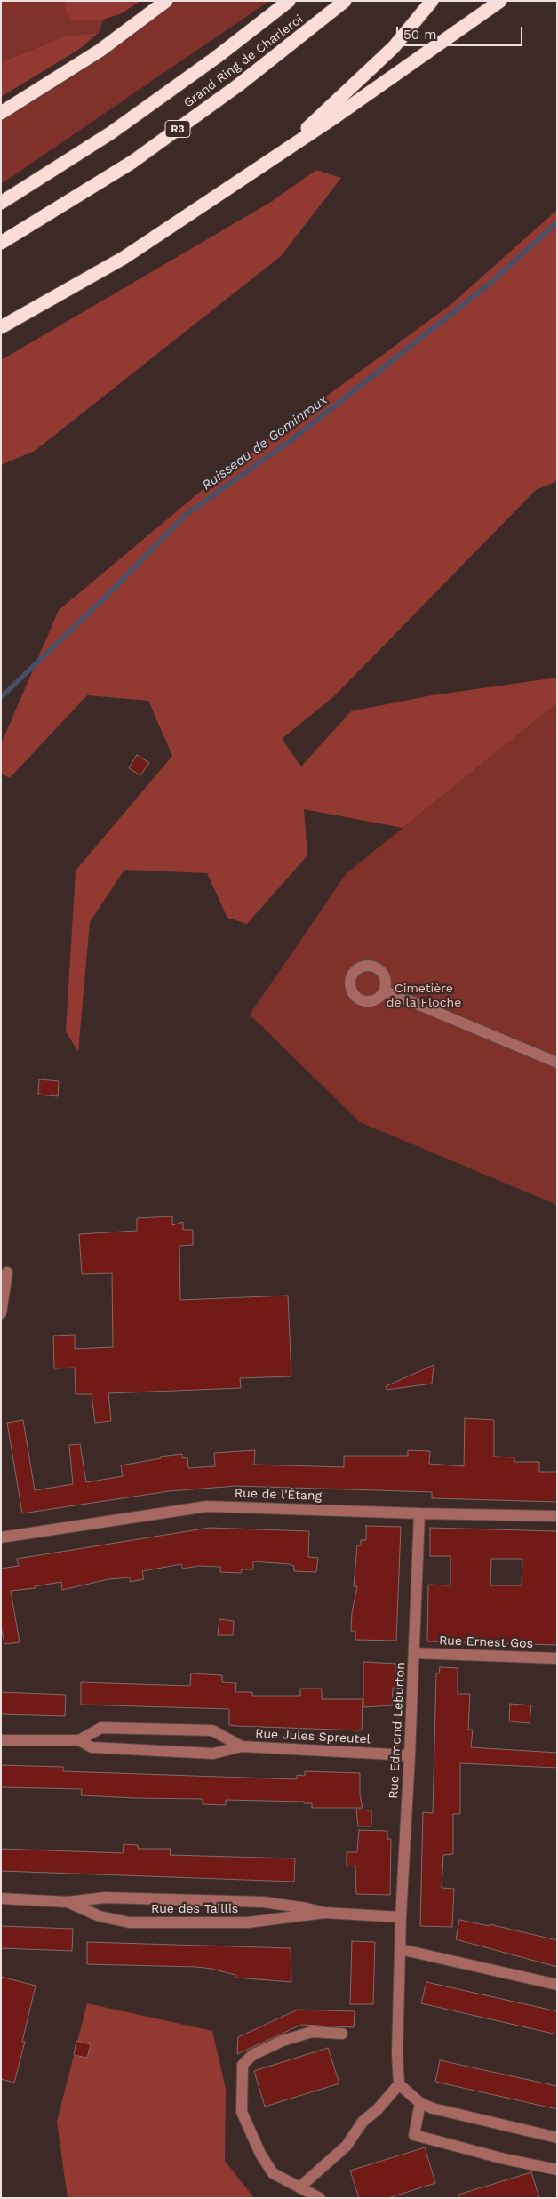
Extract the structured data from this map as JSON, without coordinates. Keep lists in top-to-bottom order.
{
  "streets": {
    "highway": ["Grand Ring de Charleroi", "R3"],
    "street": [
      "Rue de l'Étang",
      "Rue Ernest Gos",
      "Rue Edmond Leburton",
      "Rue Jules Spreutel",
      "Rue des Taillis"
    ]
  },
  "crossings": [
    ["Rue de l'Étang", "Rue Edmond Leburton"],
    ["Rue Ernest Gos", "Rue Edmond Leburton"],
    ["Rue Edmond Leburton", "Rue Jules Spreutel"],
    ["Rue Edmond Leburton", "Rue des Taillis"]
  ],
  "water": ["Ruisseau de Gominroux"],
  "parks": ["Cimetière de la Floche"],
  "scale_bar": "50 m"
}
